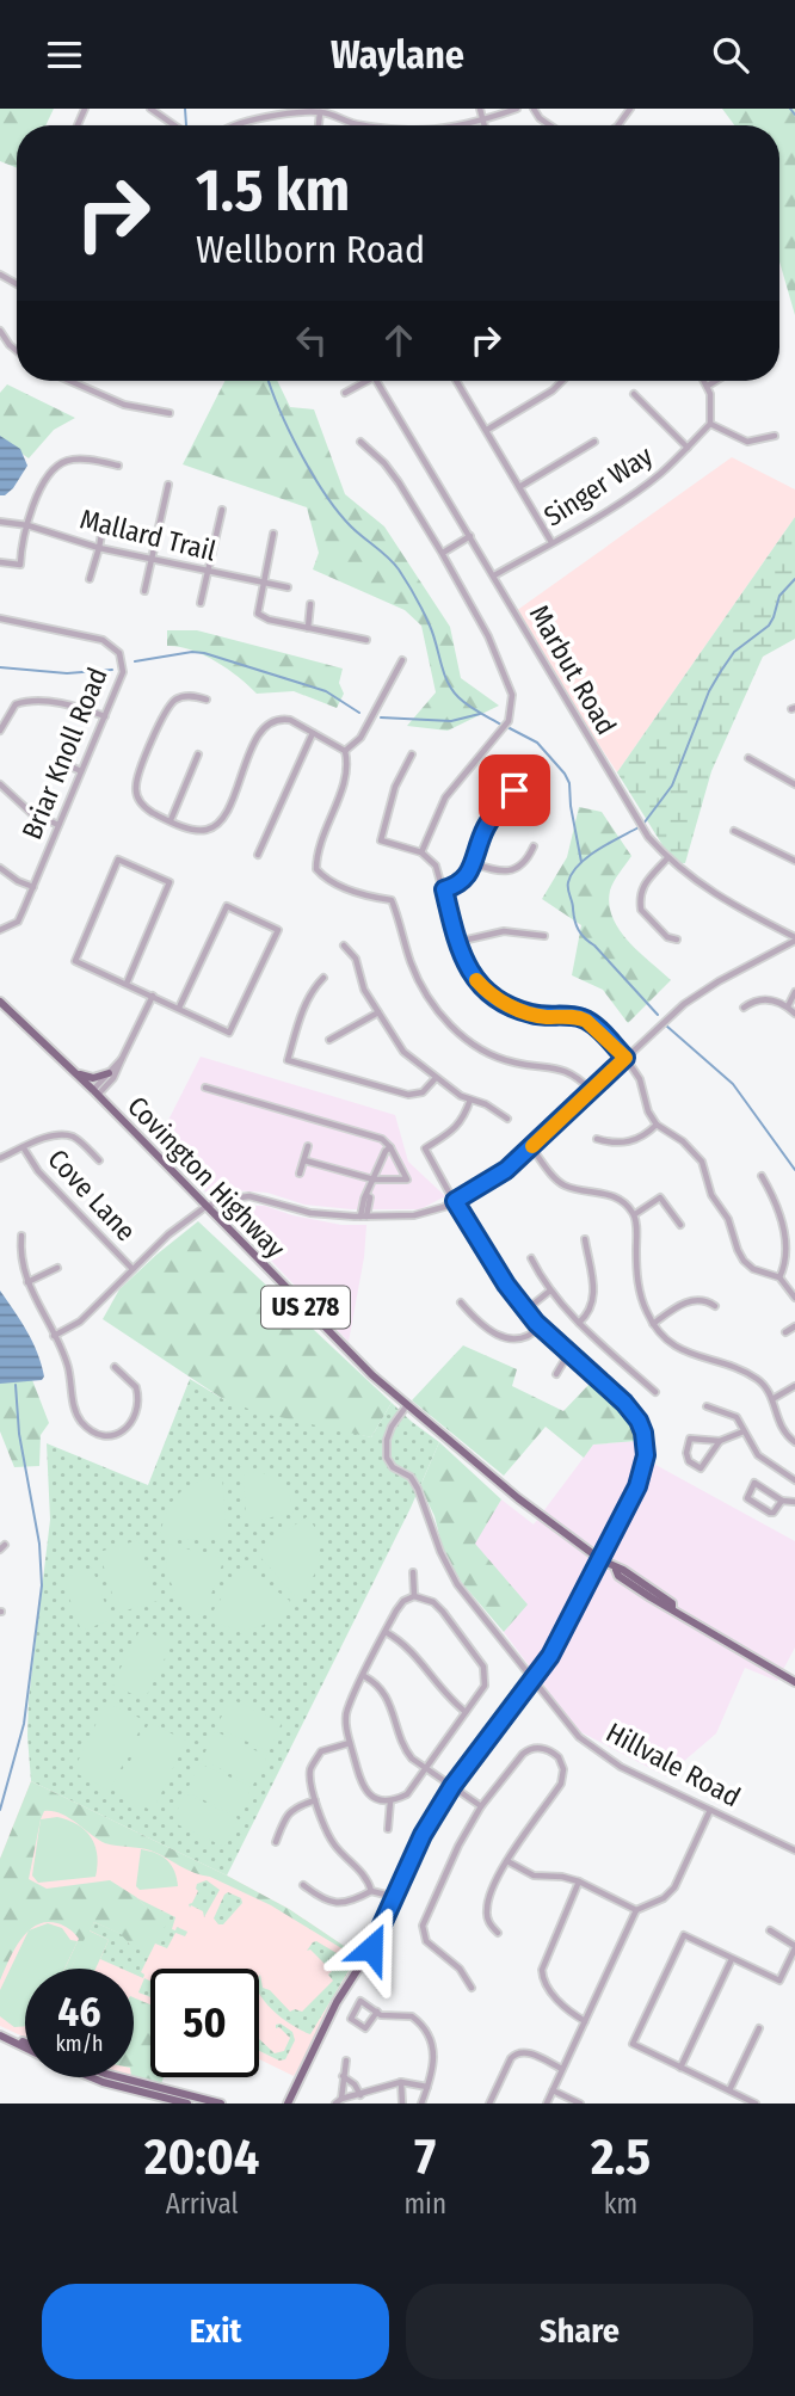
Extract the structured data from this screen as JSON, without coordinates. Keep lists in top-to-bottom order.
{
  "streets": {
    "main road": ["Covington Highway", "US 278"],
    "street": [
      "Singer Way",
      "Mallard Trail",
      "Marbut Road",
      "Briar Knoll Road",
      "Cove Lane",
      "Hillvale Road"
    ]
  },
  "crossings": [
    ["Singer Way", "Marbut Road"],
    ["Covington Highway", "Hillvale Road"]
  ],
  "page": {
    "header": "Waylane",
    "turn": ["1.5 km", "Wellborn Road"],
    "speed": "46 km/h",
    "limit": "50",
    "eta": [
      "20:04",
      "Arrival",
      "7",
      "min",
      "2.5",
      "km"
    ],
    "buttons": ["Exit", "Share"]
  }
}
